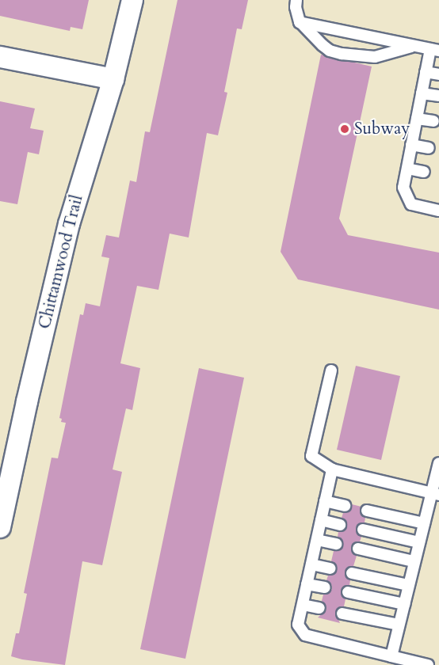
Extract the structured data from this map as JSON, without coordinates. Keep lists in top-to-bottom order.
{
  "streets": {
    "street": ["Chittamwood Trail"]
  },
  "places": ["Subway"]
}
